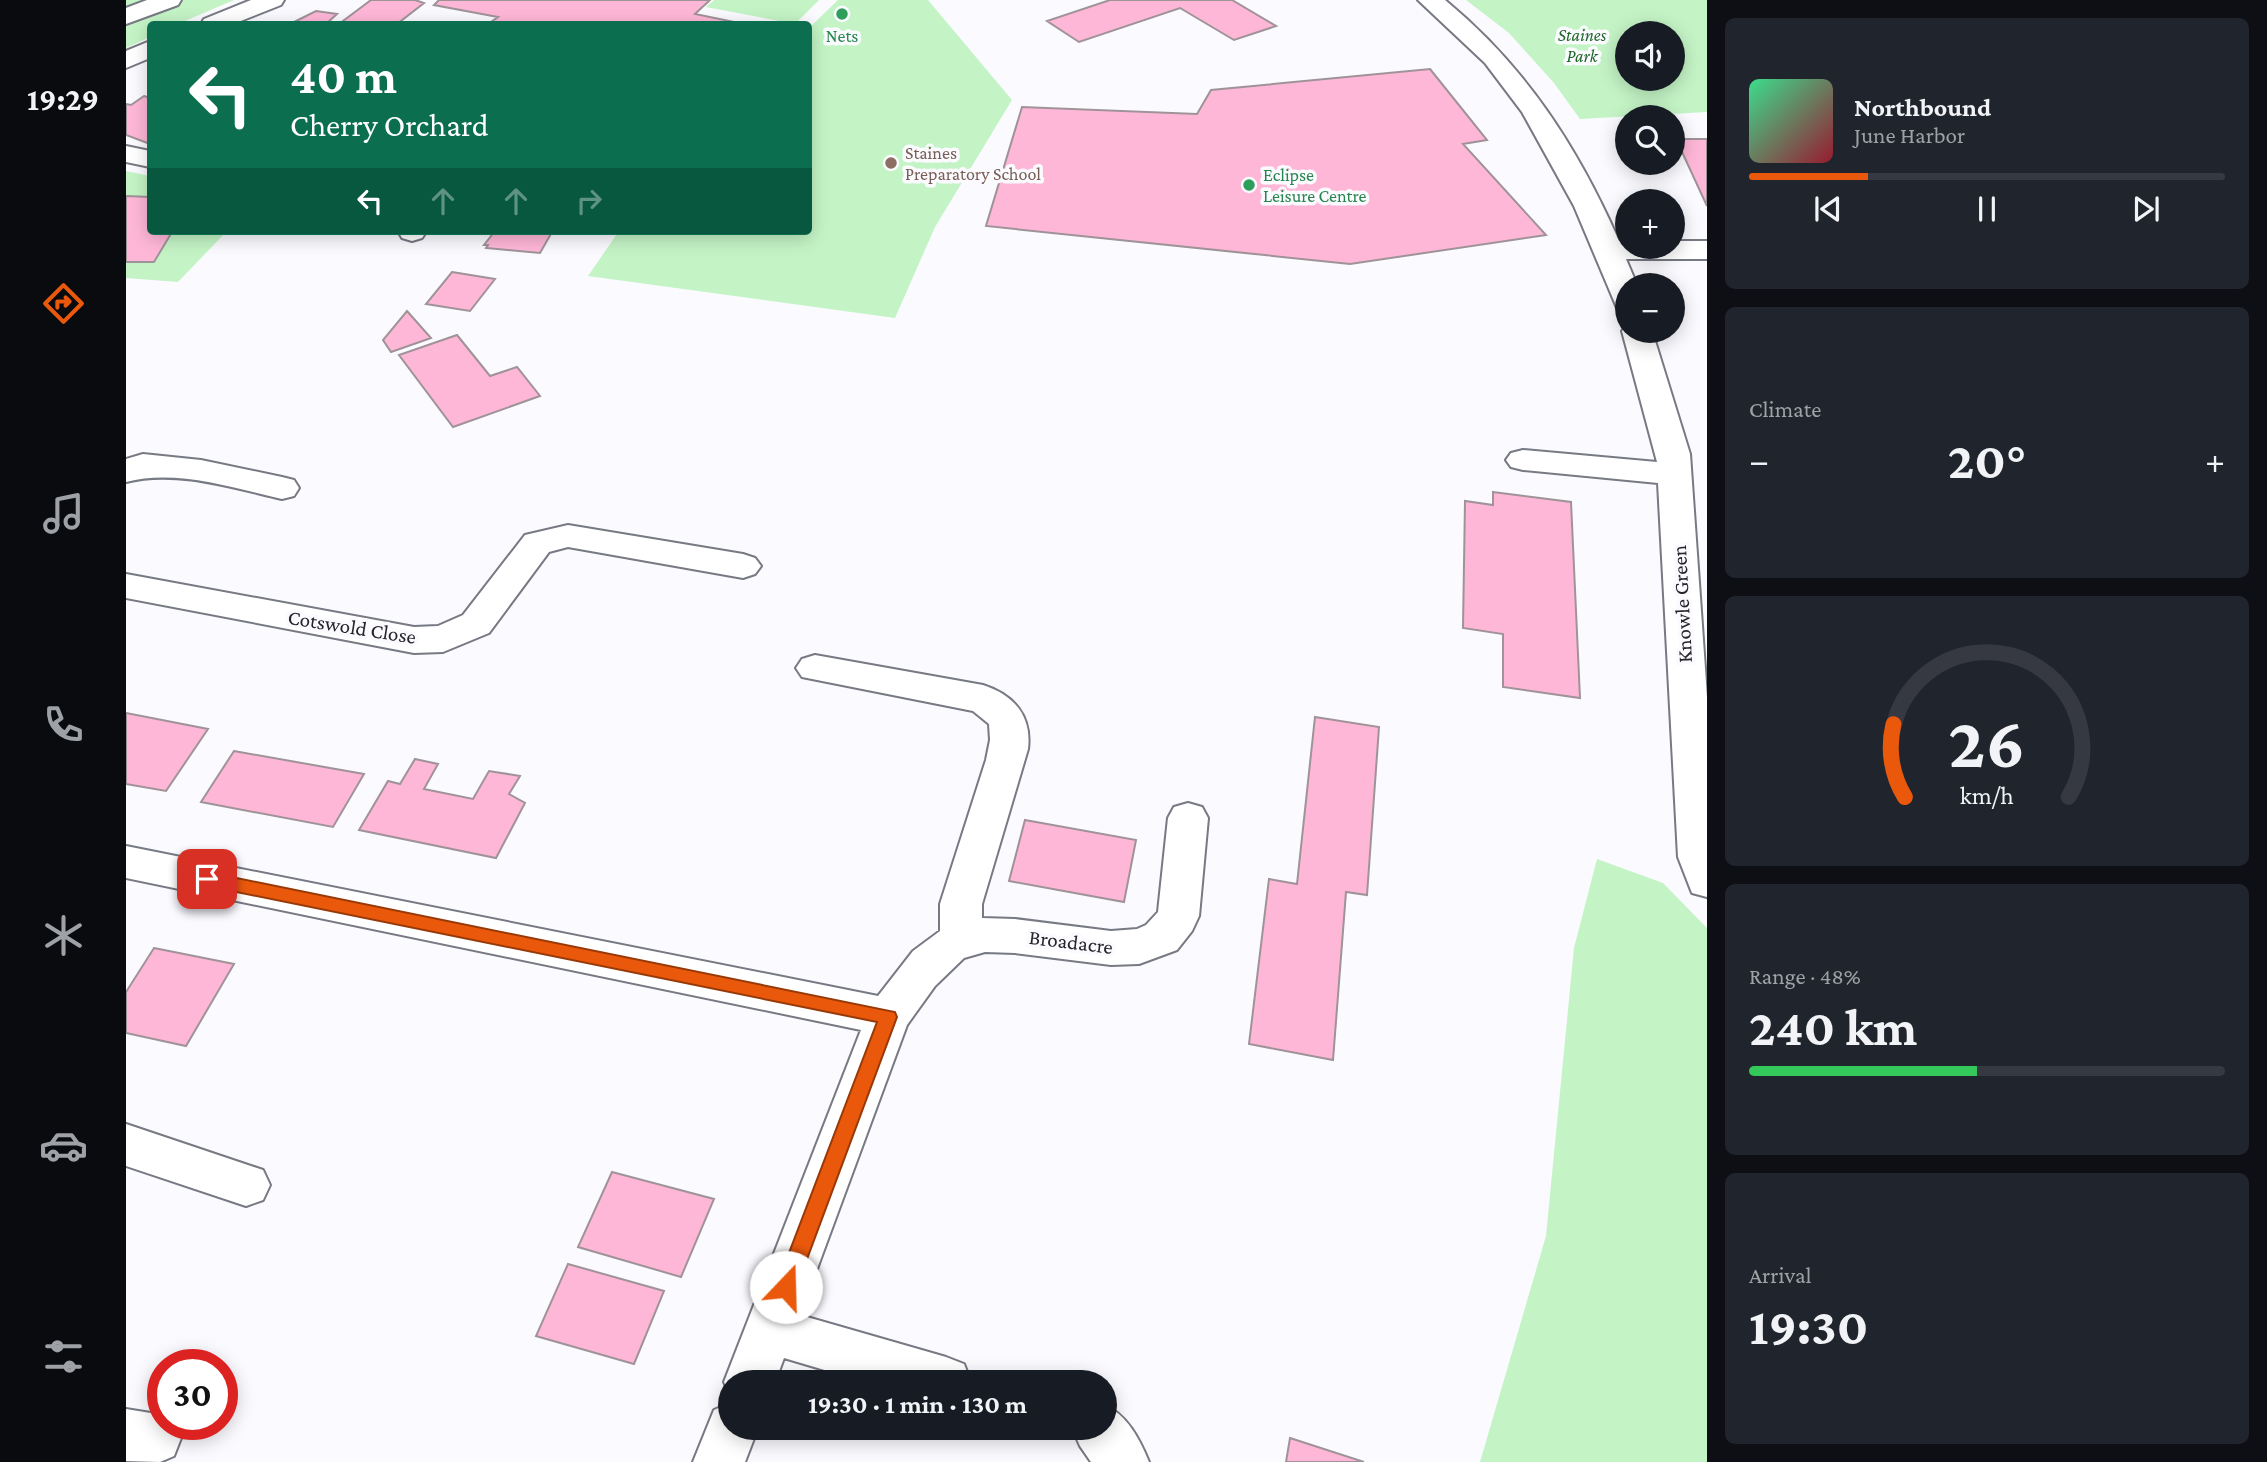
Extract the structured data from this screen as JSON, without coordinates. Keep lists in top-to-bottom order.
{
  "streets": {
    "street": ["Knowle Green", "Cotswold Close", "Broadacre"]
  },
  "parks": ["Staines Park"],
  "places": ["Nets", "Staines Preparatory School", "Eclipse Leisure Centre"],
  "page": {
    "tabs": "19:29",
    "map_buttons": ["+", "−"],
    "turn": ["40 m", "Cherry Orchard"],
    "song": ["Northbound", "June Harbor"],
    "tile": [
      "Climate",
      ["Range · 48%", "240 km"],
      ["Arrival", "19:30"]
    ],
    "heat": ["−", "20°", "+"],
    "limit": "30",
    "trip": "19:30 · 1 min · 130 m",
    "gauge": ["26", "km/h"]
  }
}
